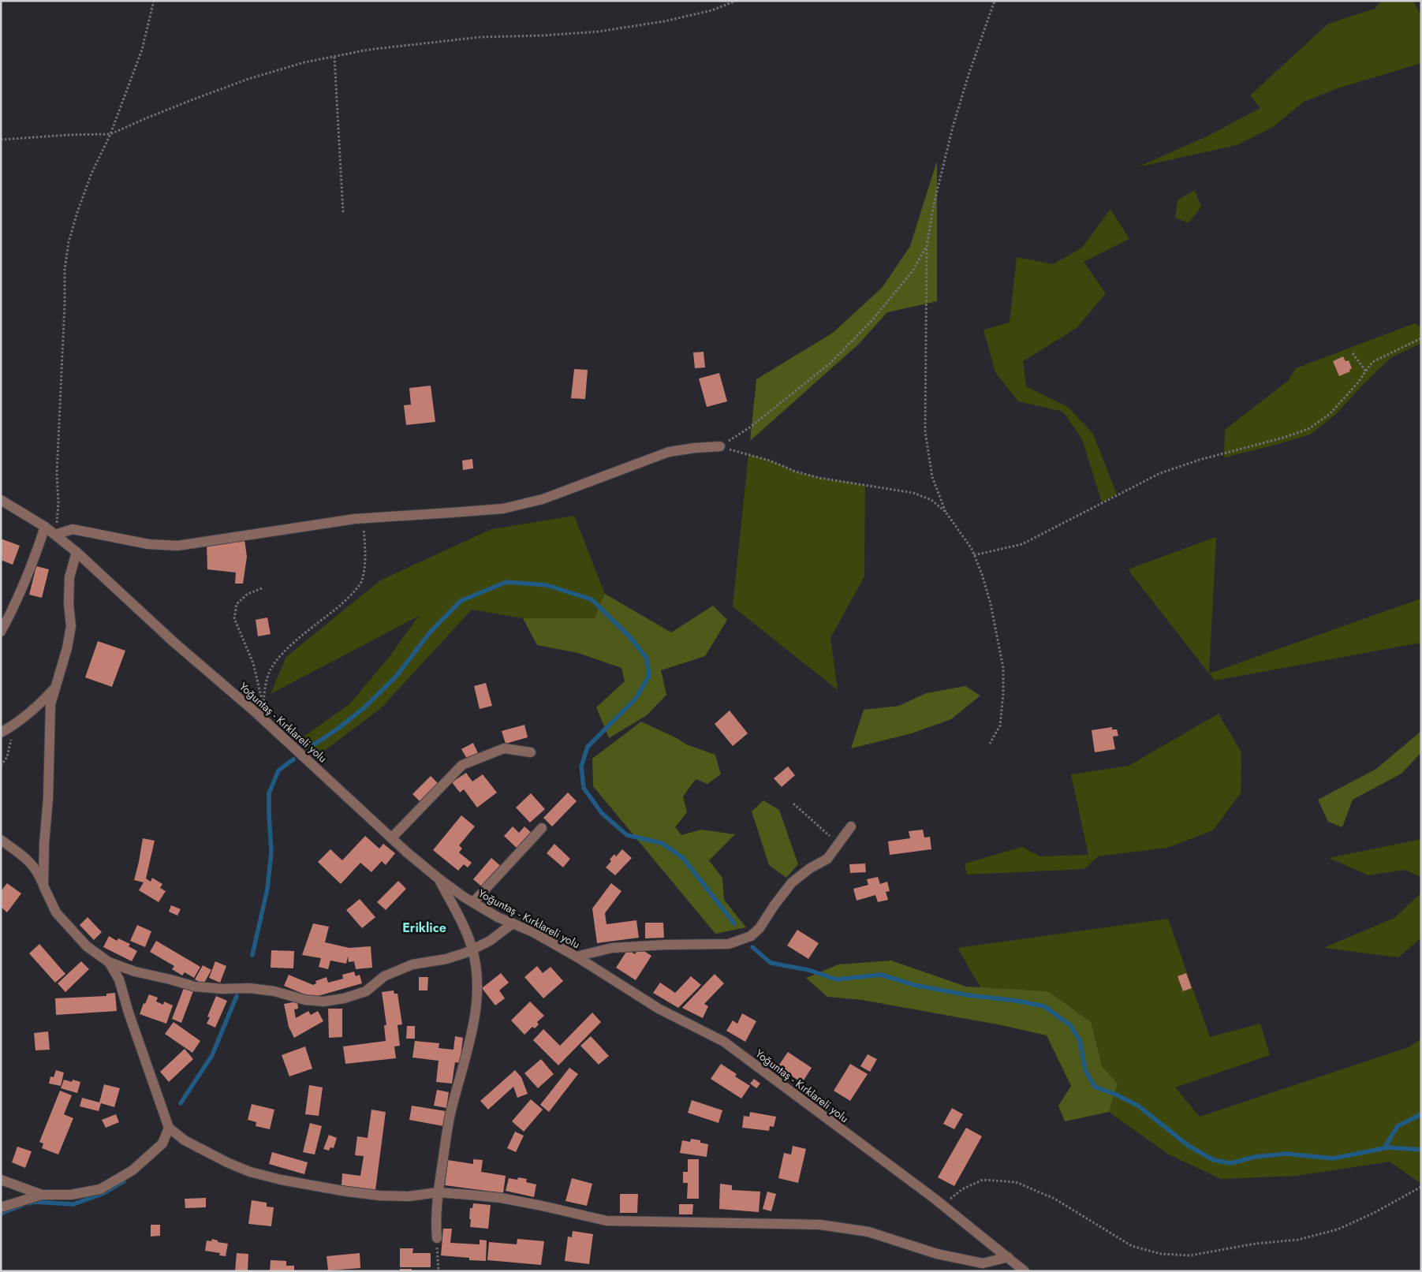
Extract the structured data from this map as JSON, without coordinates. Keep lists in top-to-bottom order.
{
  "streets": {
    "street": ["Yoğuntaş - Kırklareli yolu"]
  },
  "districts": ["Eriklice"]
}
